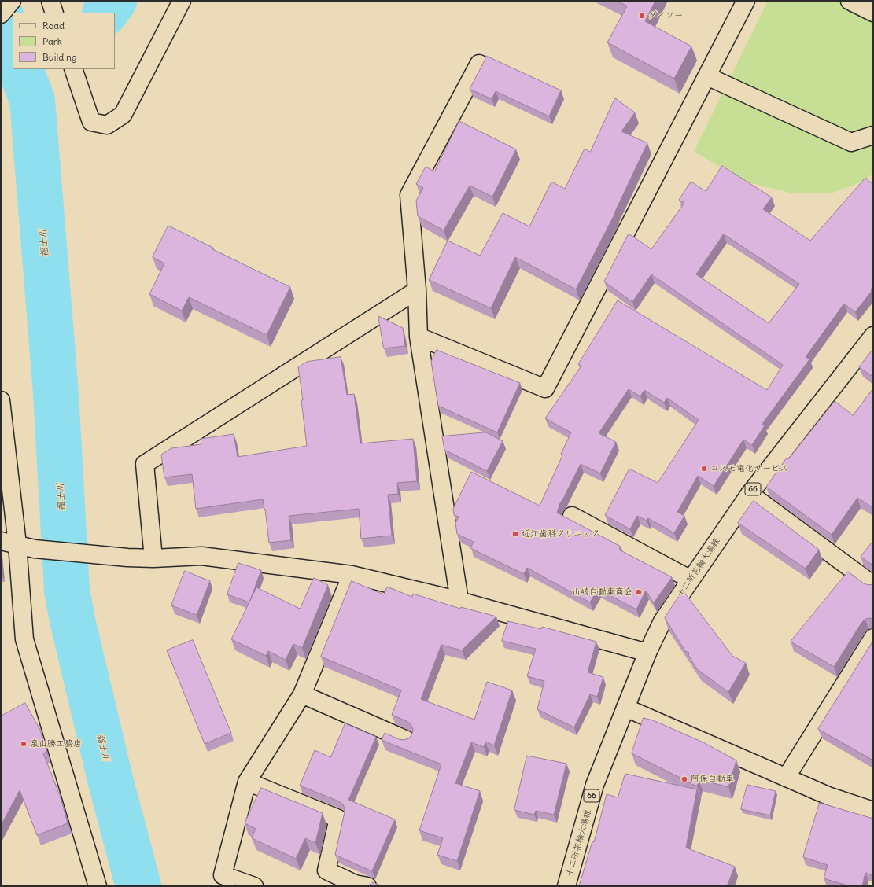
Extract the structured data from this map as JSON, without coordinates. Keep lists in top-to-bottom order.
{
  "streets": {
    "main road": ["66", "十二所花輪大湯線"]
  },
  "water": ["福士川"],
  "places": [
    "ダイソー",
    "コスモ電化サービス",
    "近江歯科クリニック",
    "山崎自動車商会",
    "泉山勝工務店",
    "阿保自動車"
  ],
  "legend": ["Road", "Park", "Building"]
}
